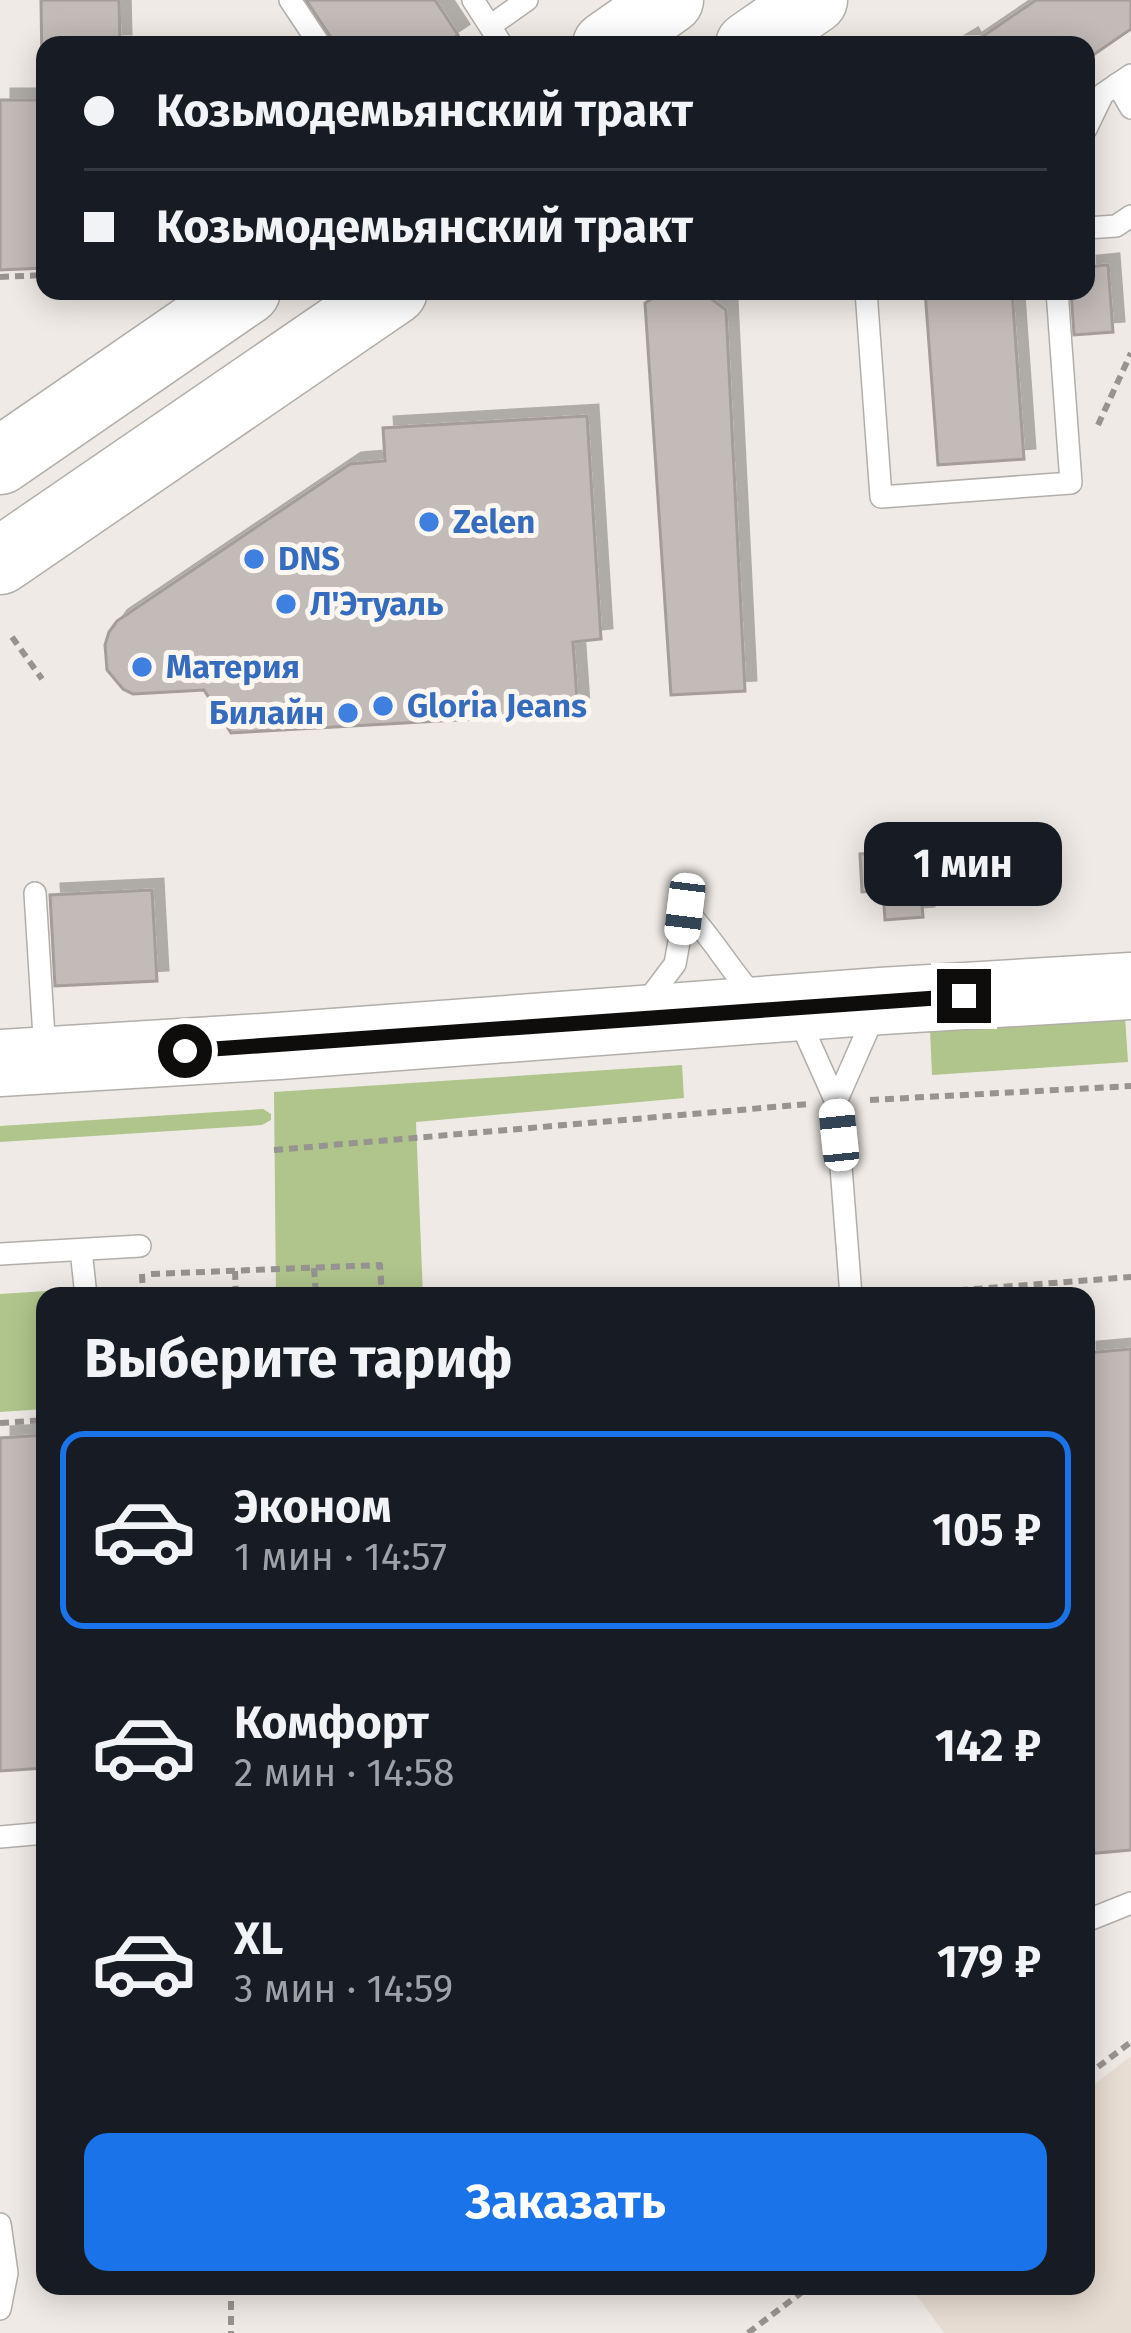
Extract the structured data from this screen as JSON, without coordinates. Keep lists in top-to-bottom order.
{
  "places": [
    "Zelen",
    "DNS",
    "Л'Этуаль",
    "Материя",
    "Gloria Jeans",
    "Билайн"
  ],
  "page": {
    "banner": ["Козьмодемьянский тракт", "Козьмодемьянский тракт"],
    "bubble": "1 мин",
    "heading": "Выберите тариф",
    "list": [
      {
        "name": "Эконом",
        "note": "1 мин · 14:57",
        "value": "105 ₽"
      },
      {
        "name": "Комфорт",
        "note": "2 мин · 14:58",
        "value": "142 ₽"
      },
      {
        "name": "XL",
        "note": "3 мин · 14:59",
        "value": "179 ₽"
      }
    ],
    "buttons": "Заказать"
  }
}
